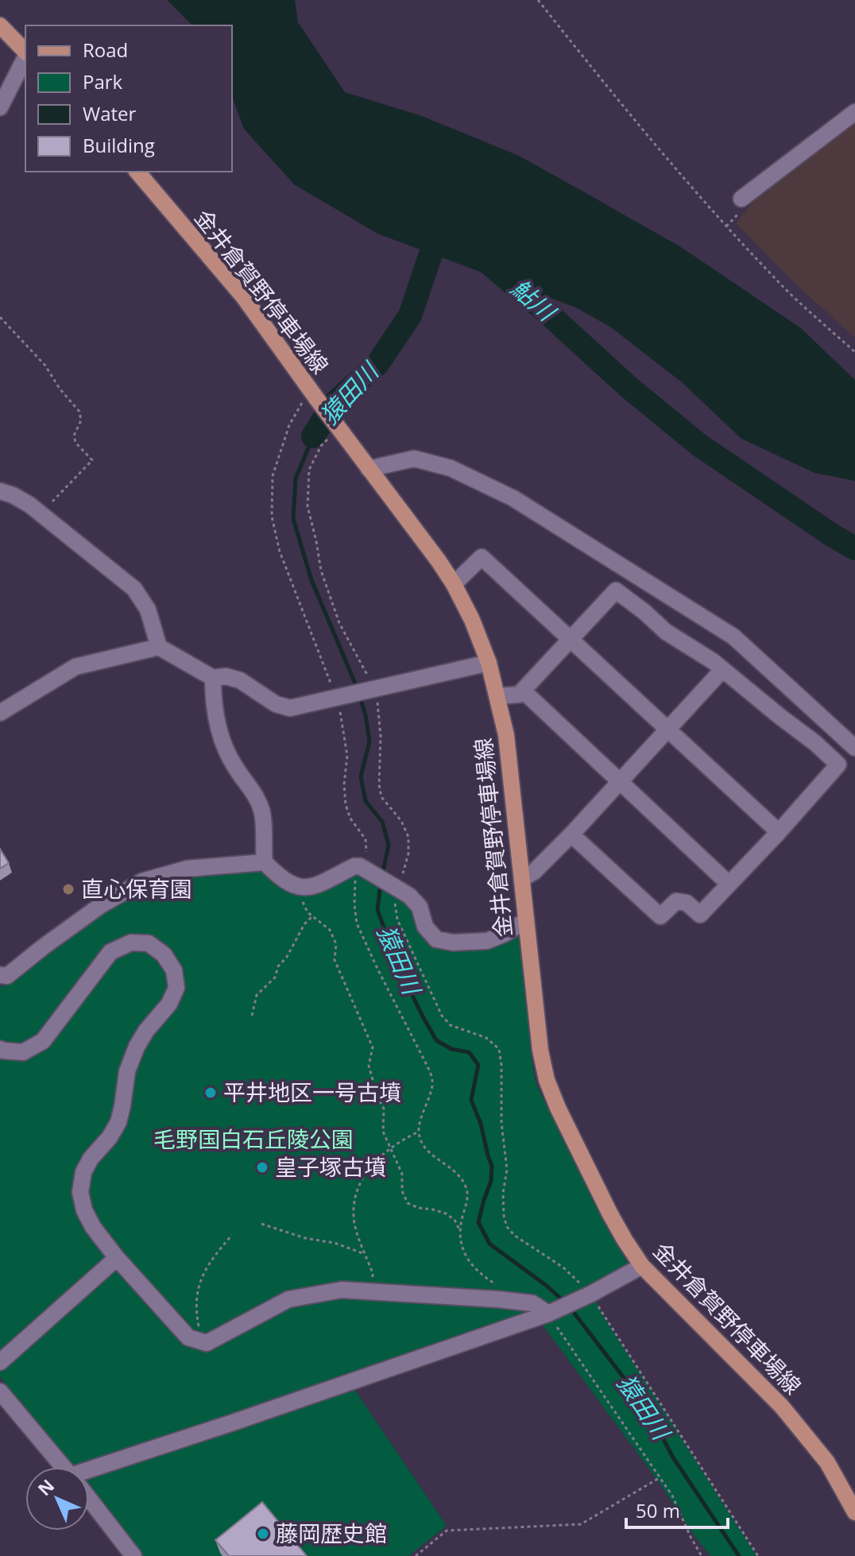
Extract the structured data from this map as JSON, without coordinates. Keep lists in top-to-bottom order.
{
  "streets": {
    "main road": ["金井倉賀野停車場線"]
  },
  "water": ["鮎川", "猿田川"],
  "parks": ["毛野国白石丘陵公園"],
  "places": [
    "直心保育園",
    "平井地区一号古墳",
    "皇子塚古墳",
    "藤岡歴史館"
  ],
  "legend": [
    "Road",
    "Park",
    "Water",
    "Building"
  ],
  "scale_bar": "50 m",
  "north": "top left"
}
